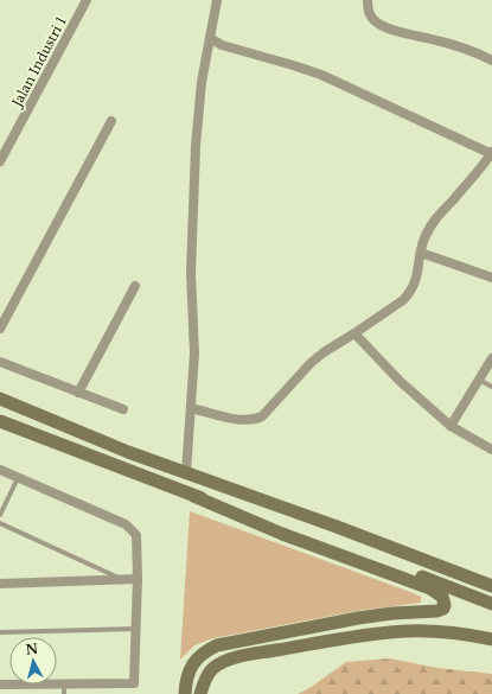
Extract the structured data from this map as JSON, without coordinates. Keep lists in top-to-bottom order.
{
  "streets": {
    "street": ["Jalan Industri 1"]
  },
  "north": "top"
}
